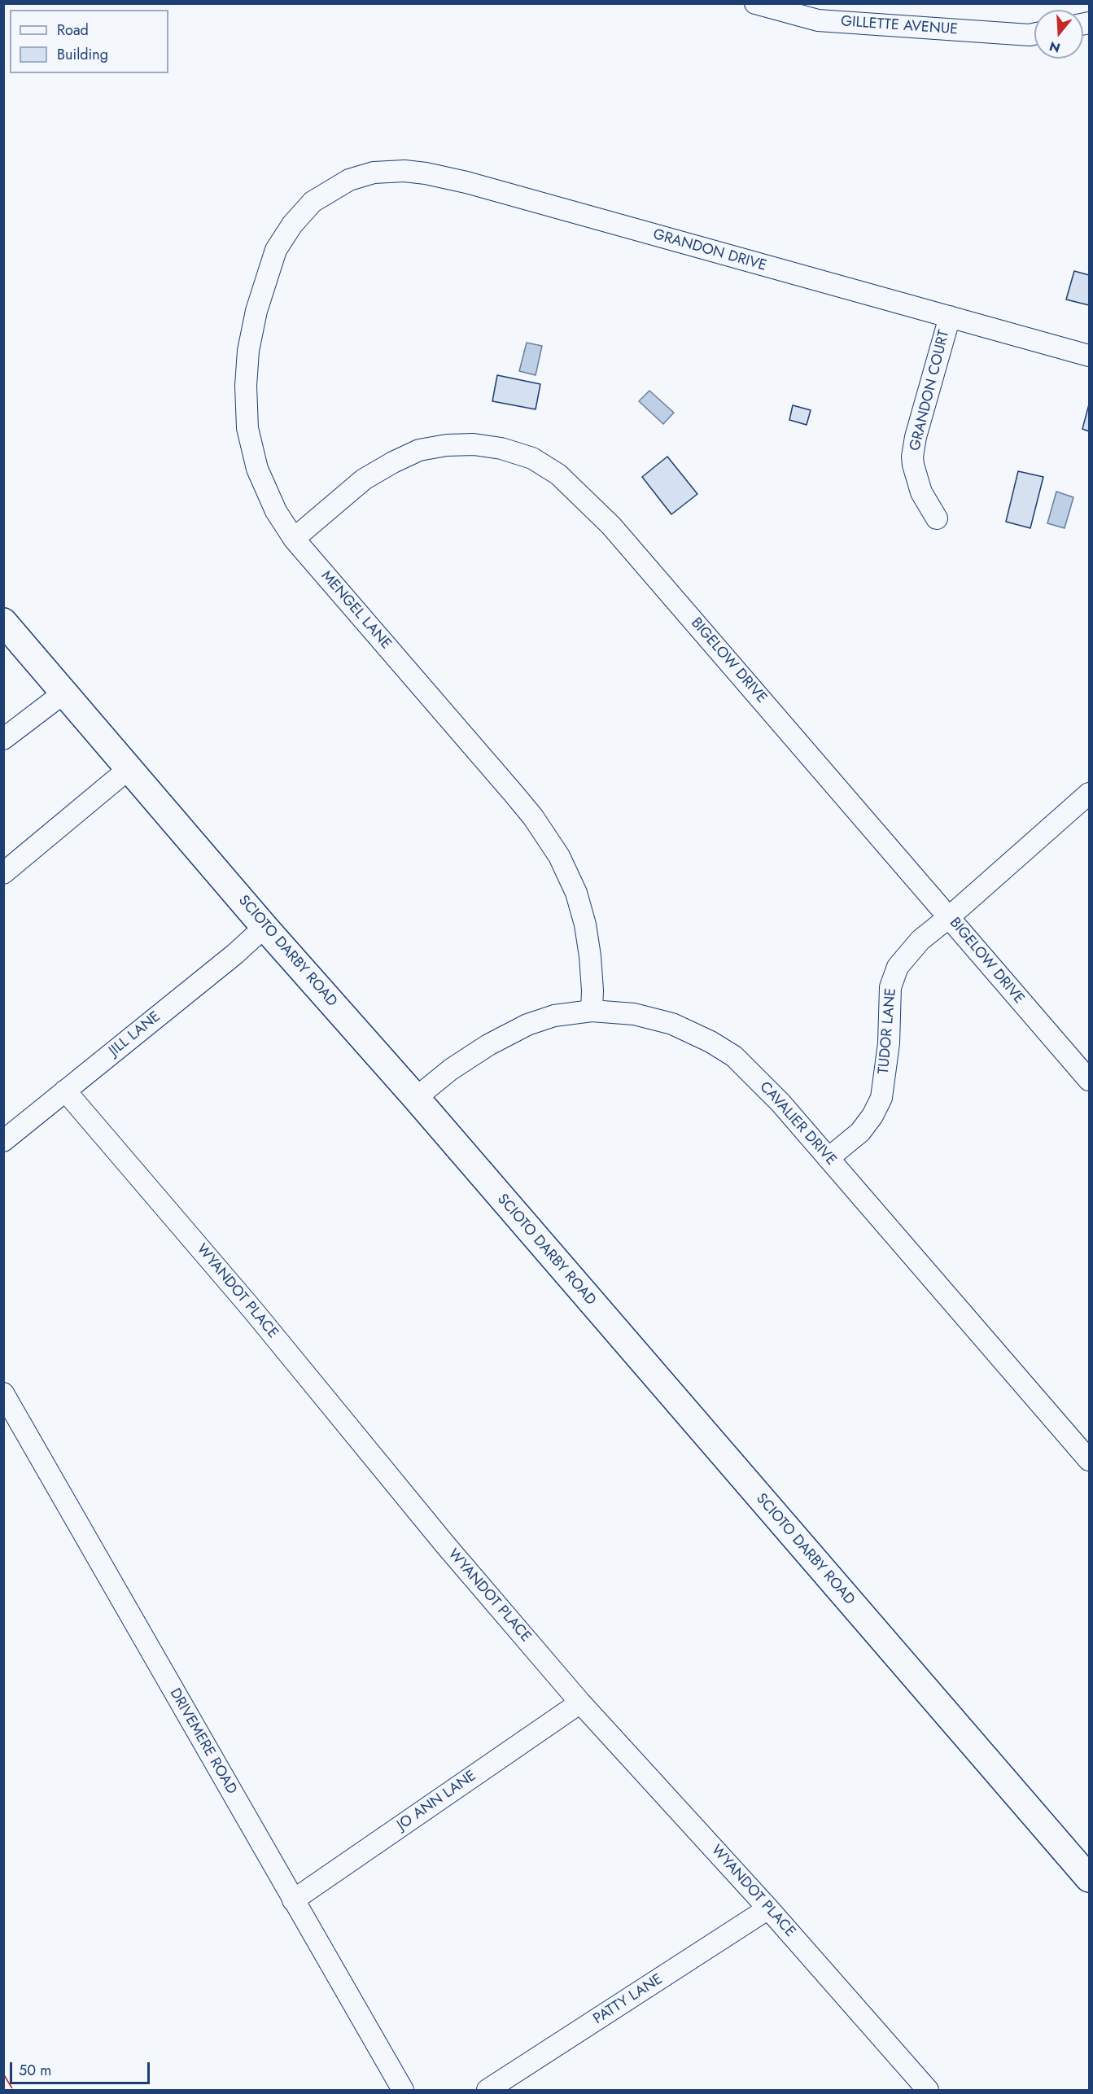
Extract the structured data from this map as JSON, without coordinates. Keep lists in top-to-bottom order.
{
  "streets": {
    "main road": ["SCIOTO DARBY ROAD"],
    "street": [
      "GILLETTE AVENUE",
      "GRANDON DRIVE",
      "GRANDON COURT",
      "MENGEL LANE",
      "BIGELOW DRIVE",
      "TUDOR LANE",
      "JILL LANE",
      "CAVALIER DRIVE",
      "WYANDOT PLACE",
      "DRIVEMERE ROAD",
      "JO ANN LANE",
      "PATTY LANE"
    ]
  },
  "crossings": [
    ["GRANDON DRIVE", "GRANDON COURT"],
    ["GRANDON DRIVE", "MENGEL LANE"],
    ["MENGEL LANE", "BIGELOW DRIVE"],
    ["MENGEL LANE", "CAVALIER DRIVE"],
    ["BIGELOW DRIVE", "TUDOR LANE"],
    ["SCIOTO DARBY ROAD", "JILL LANE"],
    ["SCIOTO DARBY ROAD", "CAVALIER DRIVE"],
    ["TUDOR LANE", "CAVALIER DRIVE"],
    ["JILL LANE", "WYANDOT PLACE"],
    ["WYANDOT PLACE", "JO ANN LANE"],
    ["WYANDOT PLACE", "PATTY LANE"],
    ["DRIVEMERE ROAD", "JO ANN LANE"]
  ],
  "legend": ["Road", "Building"],
  "scale_bar": "50 m",
  "north": "bottom"
}
